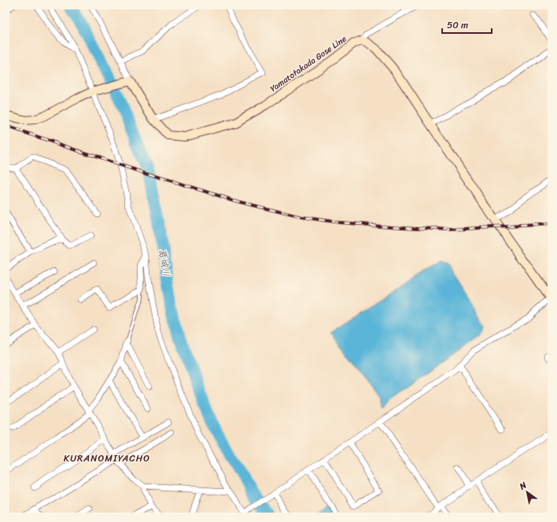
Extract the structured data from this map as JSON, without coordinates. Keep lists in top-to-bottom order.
{
  "streets": {
    "main road": ["Yamatotakada Gose Line"]
  },
  "districts": ["KURANOMIYACHO"],
  "water": ["葛城川"],
  "scale_bar": "50 m",
  "north": "top left"
}
